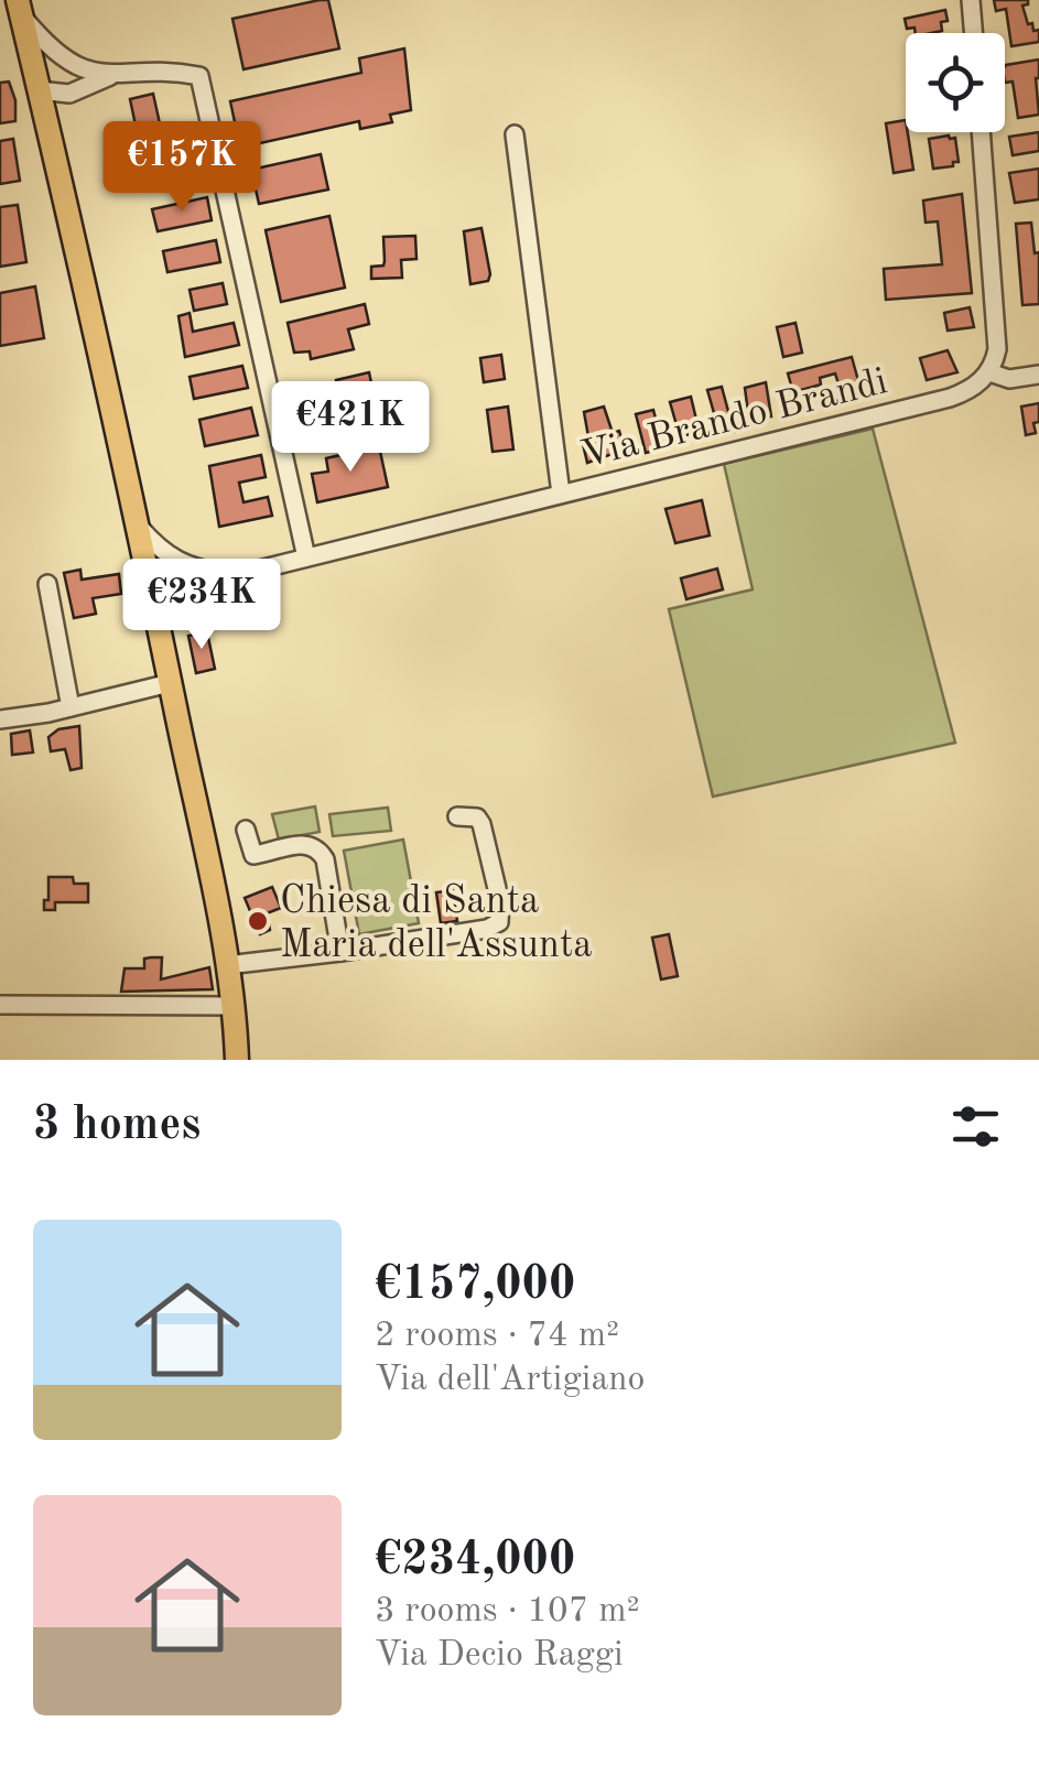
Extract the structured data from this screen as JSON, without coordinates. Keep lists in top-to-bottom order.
{
  "streets": {
    "street": ["Via Brando Brandi"]
  },
  "places": ["Chiesa di Santa Maria dell'Assunta"],
  "page": {
    "price": ["€157K", "€421K", "€234K"],
    "heading": "3 homes",
    "list": [
      {
        "name": "€157,000",
        "note": "2 rooms · 74 m² · Via dell'Artigiano"
      },
      {
        "name": "€234,000",
        "note": "3 rooms · 107 m² · Via Decio Raggi"
      }
    ]
  }
}
